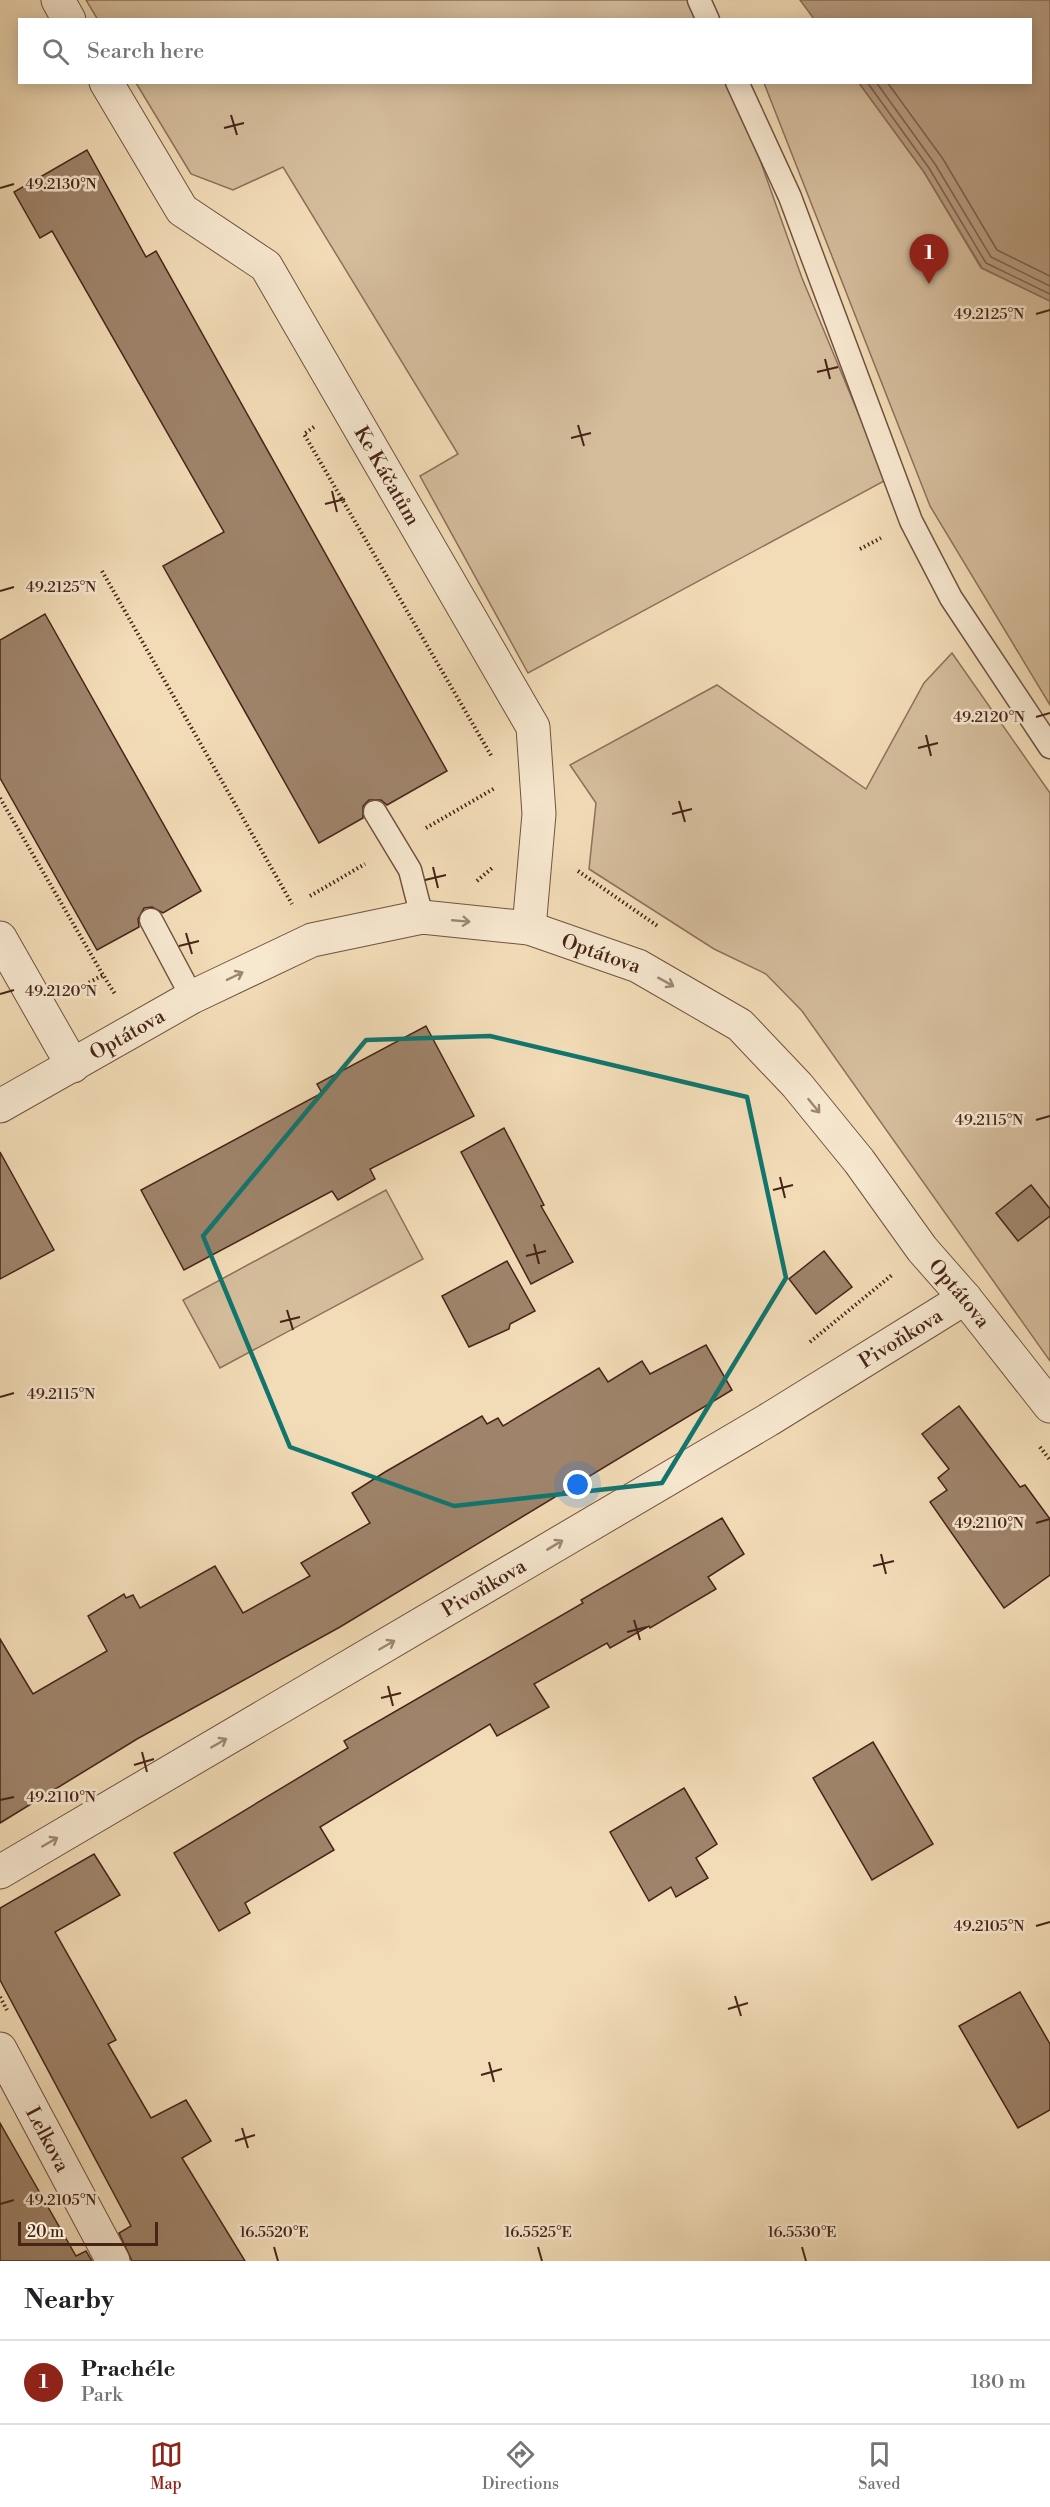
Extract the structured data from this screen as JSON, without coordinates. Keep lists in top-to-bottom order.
{
  "streets": {
    "street": [
      "Ke Káčatům",
      "Optátova",
      "Pivoňkova",
      "Lelkova"
    ]
  },
  "crossings": [
    ["Ke Káčatům", "Optátova"],
    ["Optátova", "Pivoňkova"]
  ],
  "one_way": ["Optátova", "Pivoňkova"],
  "scale_bar": "20 m",
  "page": {
    "search": "Search here",
    "pins": "1",
    "scale": "20 m",
    "heading": "Nearby",
    "list": [
      {
        "mark": "1",
        "name": "Prachéle",
        "note": "Park",
        "value": "180 m"
      }
    ],
    "nav": ["Map", "Directions", "Saved"]
  },
  "coordinates": [
    "49.2130°N",
    "49.2125°N",
    "49.2120°N",
    "49.2115°N",
    "49.2110°N",
    "49.2105°N",
    "16.5520°E",
    "16.5525°E",
    "16.5530°E"
  ]
}
